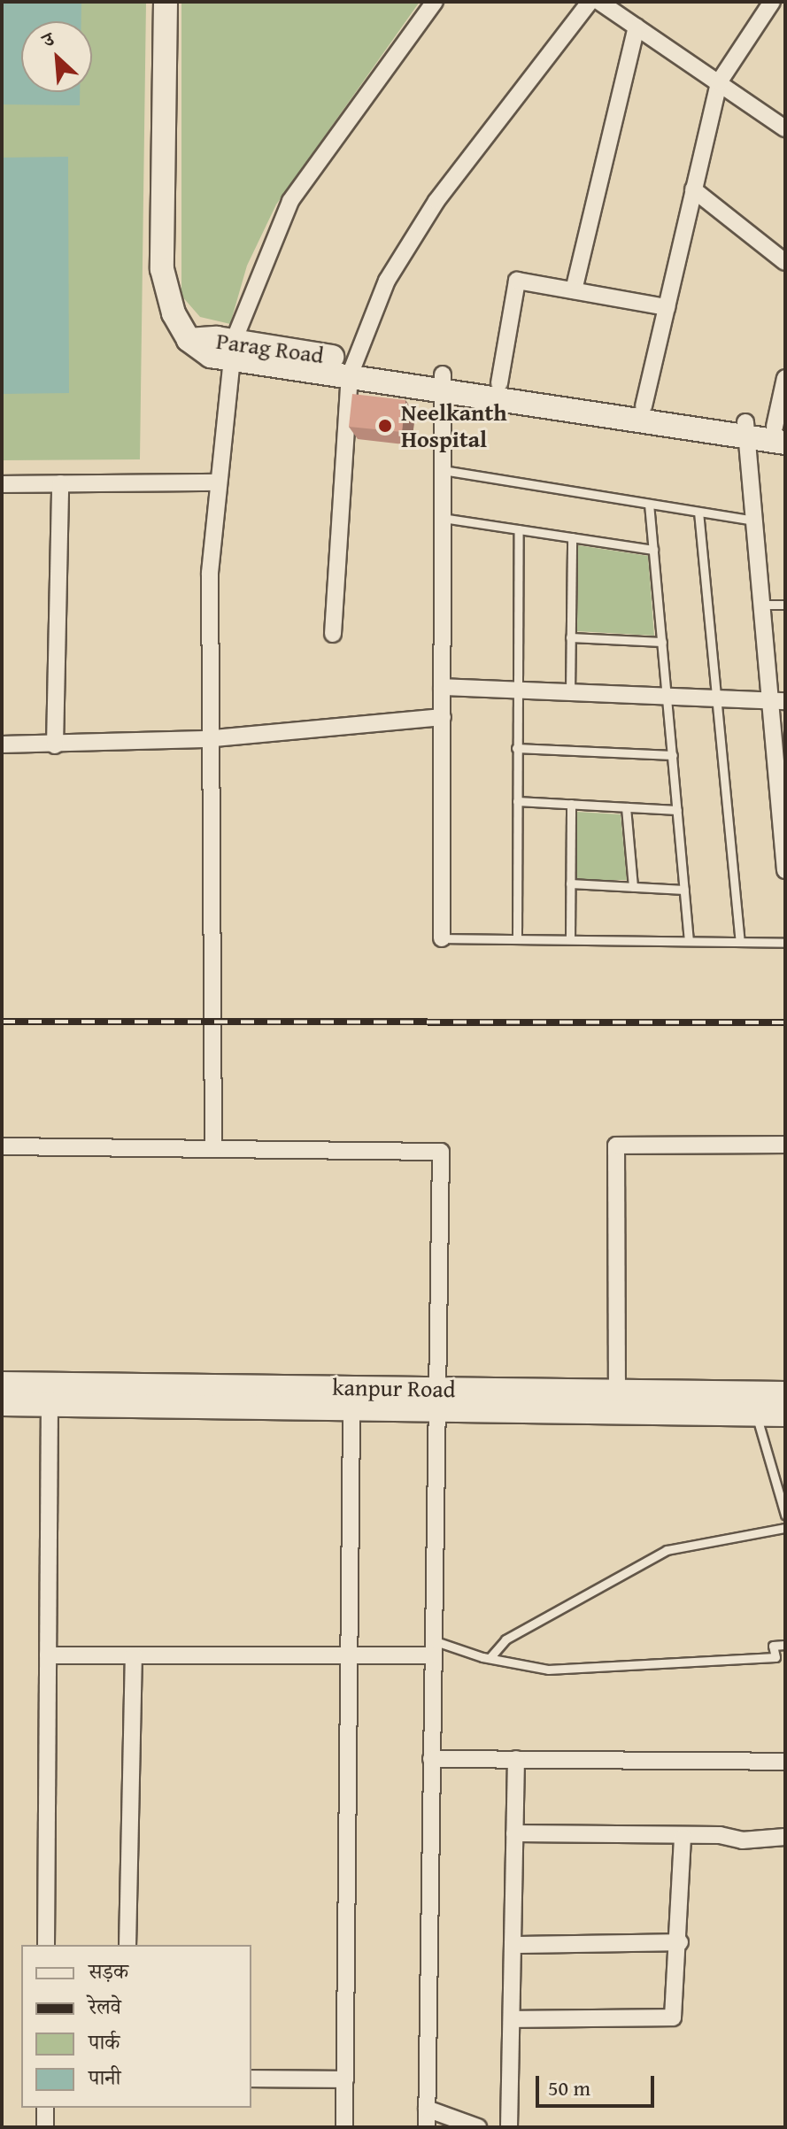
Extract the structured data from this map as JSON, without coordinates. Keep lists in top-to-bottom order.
{
  "streets": {
    "street": ["Parag Road", "kanpur Road"]
  },
  "places": ["Neelkanth Hospital"],
  "legend": [
    "सड़क",
    "रेलवे",
    "पार्क",
    "पानी"
  ],
  "scale_bar": "50 m",
  "north": "top left"
}
